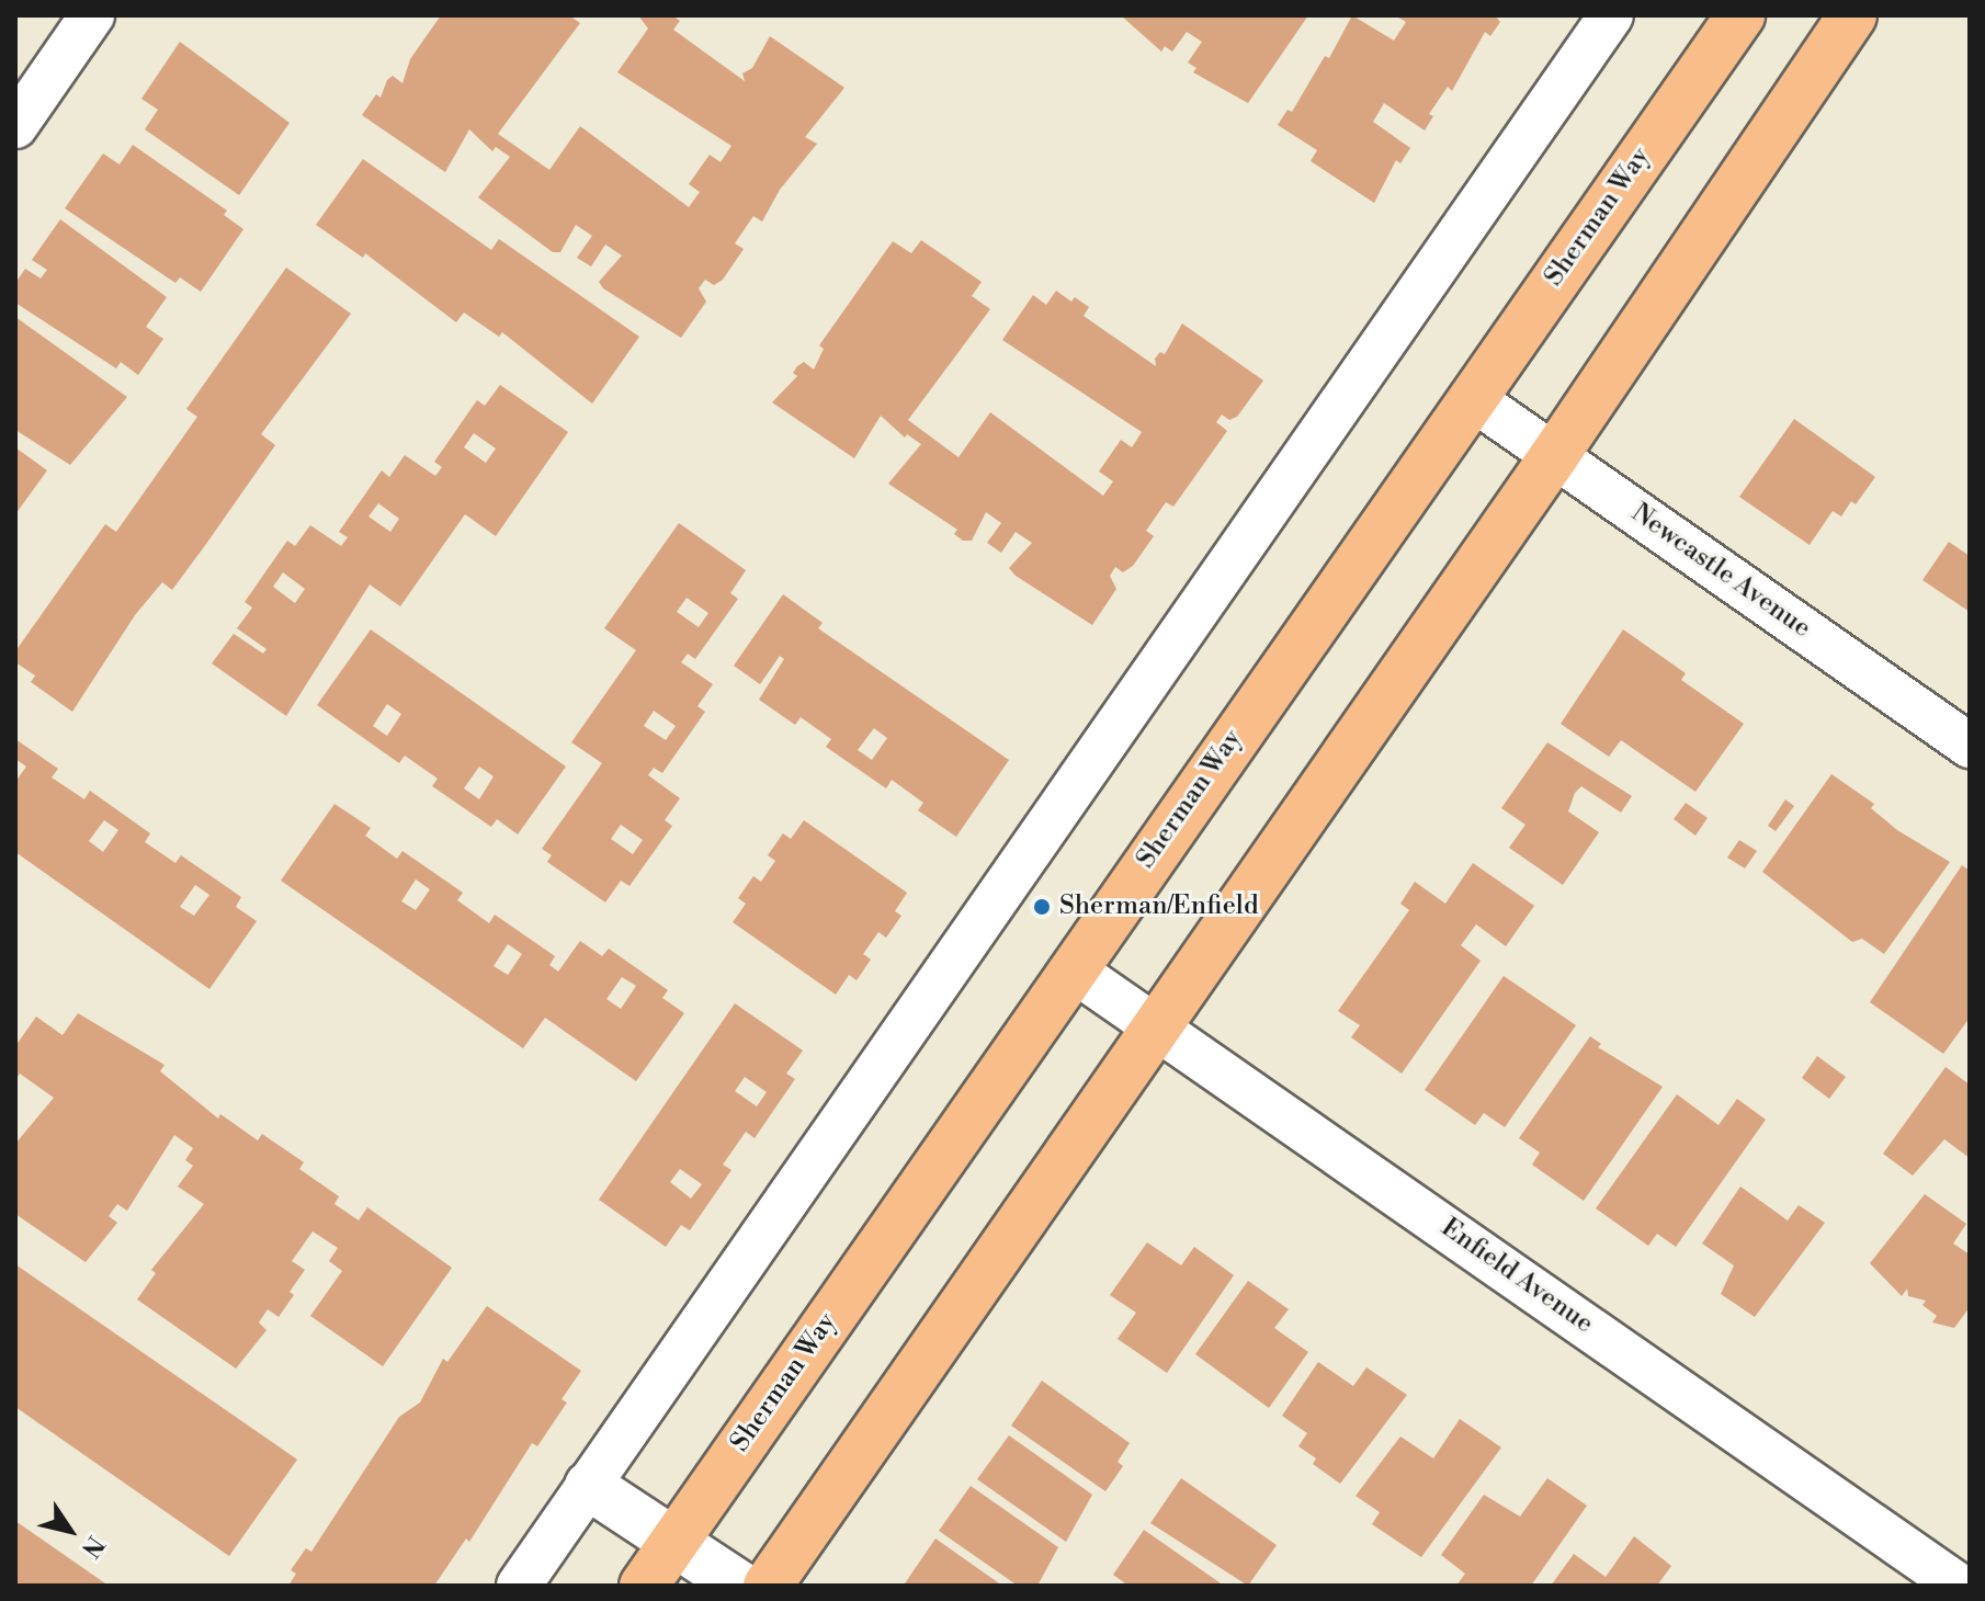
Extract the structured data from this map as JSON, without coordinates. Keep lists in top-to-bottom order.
{
  "streets": {
    "main road": ["Sherman Way"],
    "street": ["Newcastle Avenue", "Enfield Avenue"]
  },
  "crossings": [
    ["Sherman Way", "Newcastle Avenue"],
    ["Sherman Way", "Enfield Avenue"]
  ],
  "places": ["Sherman/Enfield"],
  "north": "bottom right"
}
